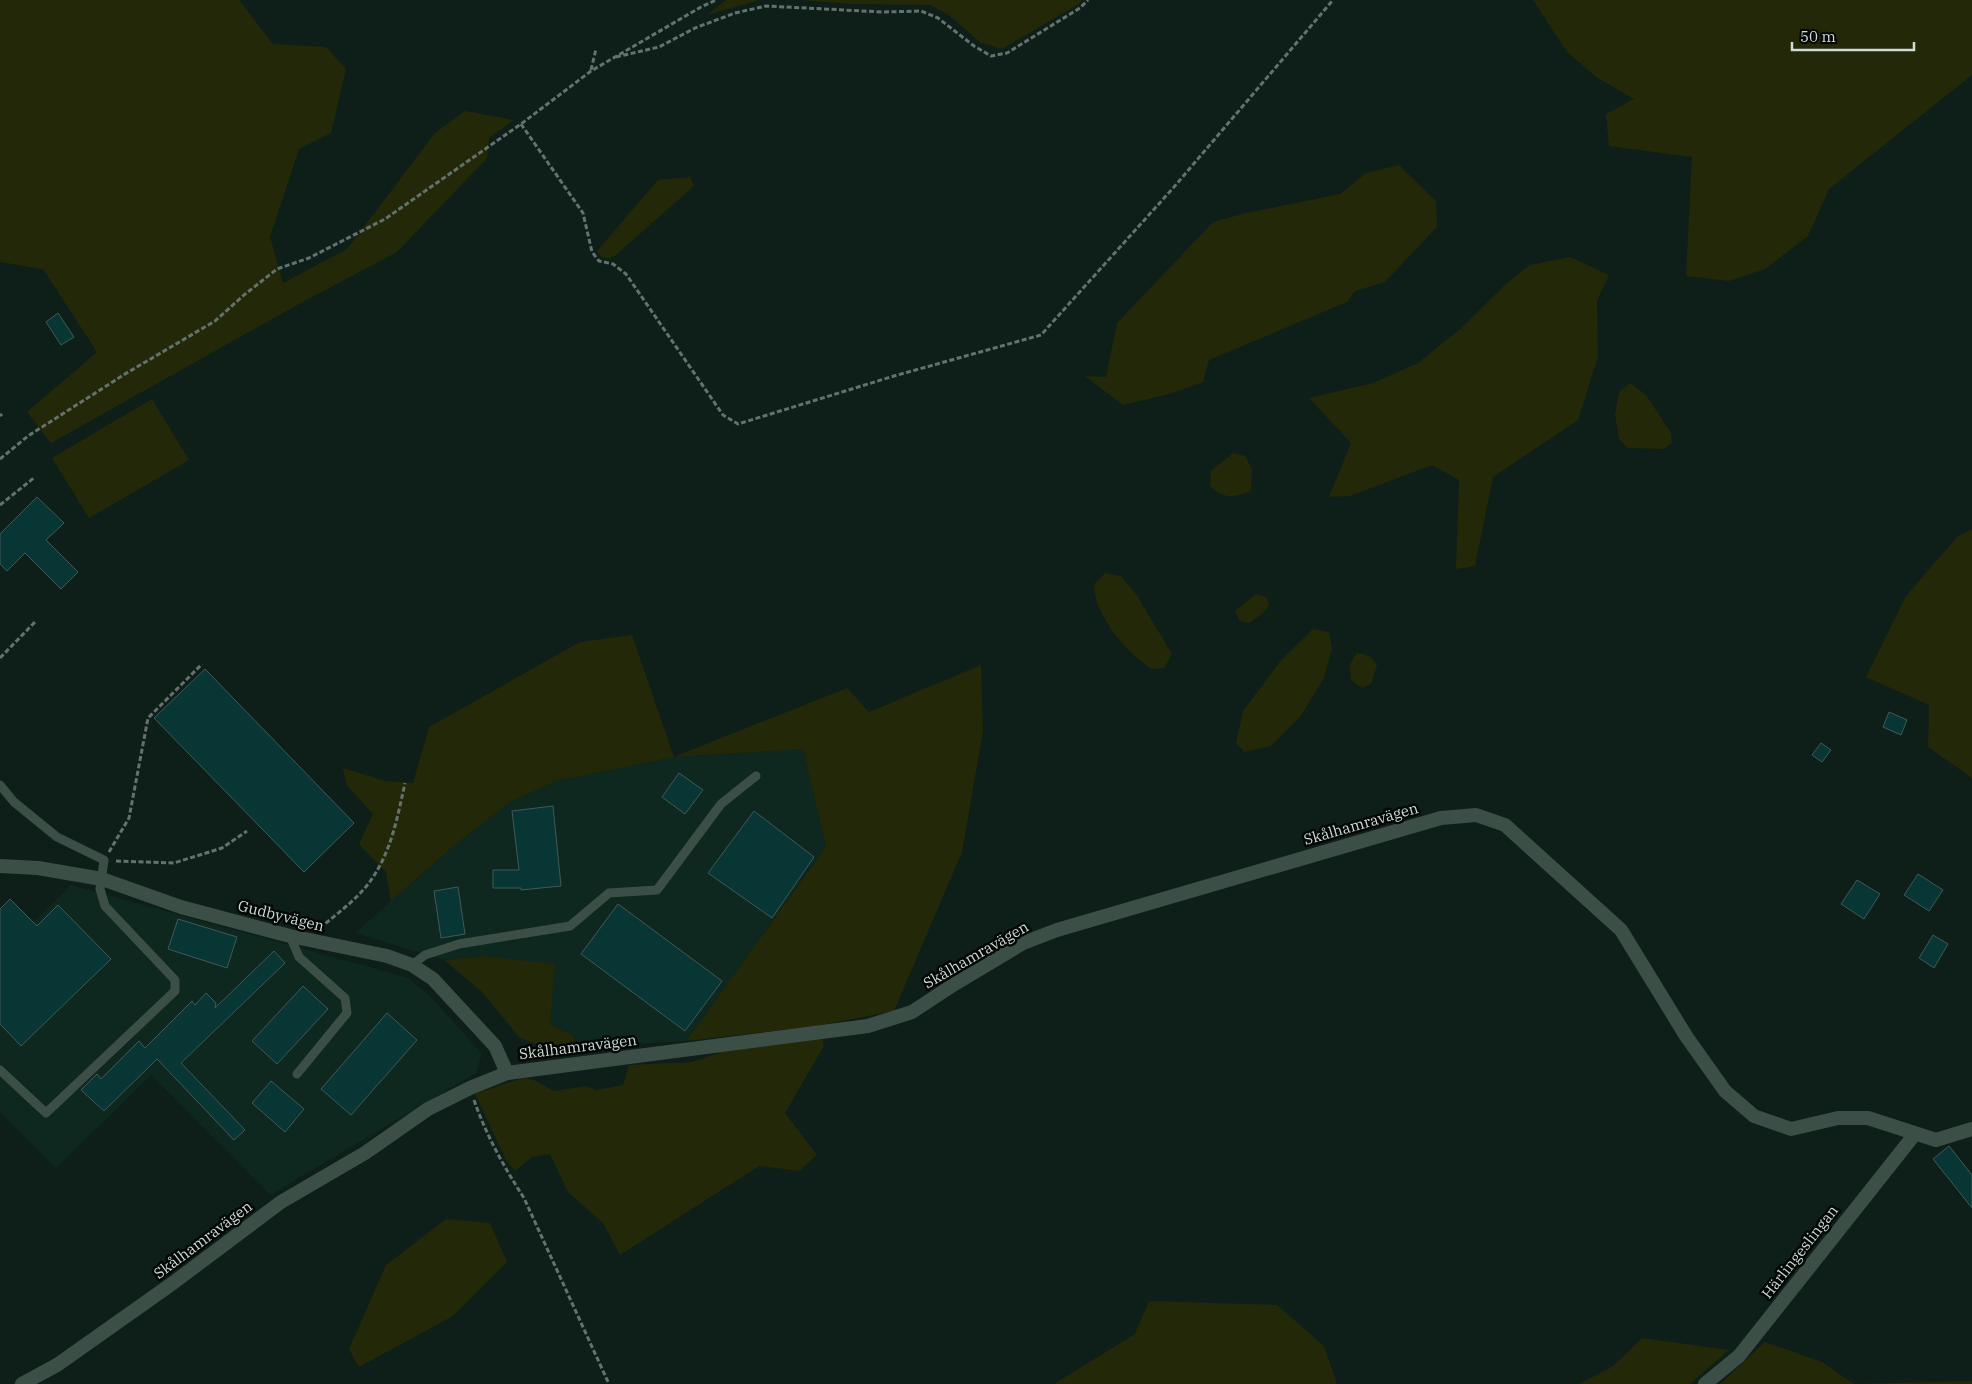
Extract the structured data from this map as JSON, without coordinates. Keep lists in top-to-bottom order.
{
  "streets": {
    "street": ["Skålhamravägen", "Gudbyvägen", "Härlingeslingan"]
  },
  "crossings": [
    ["Skålhamravägen", "Gudbyvägen"],
    ["Skålhamravägen", "Härlingeslingan"]
  ],
  "scale_bar": "50 m"
}
